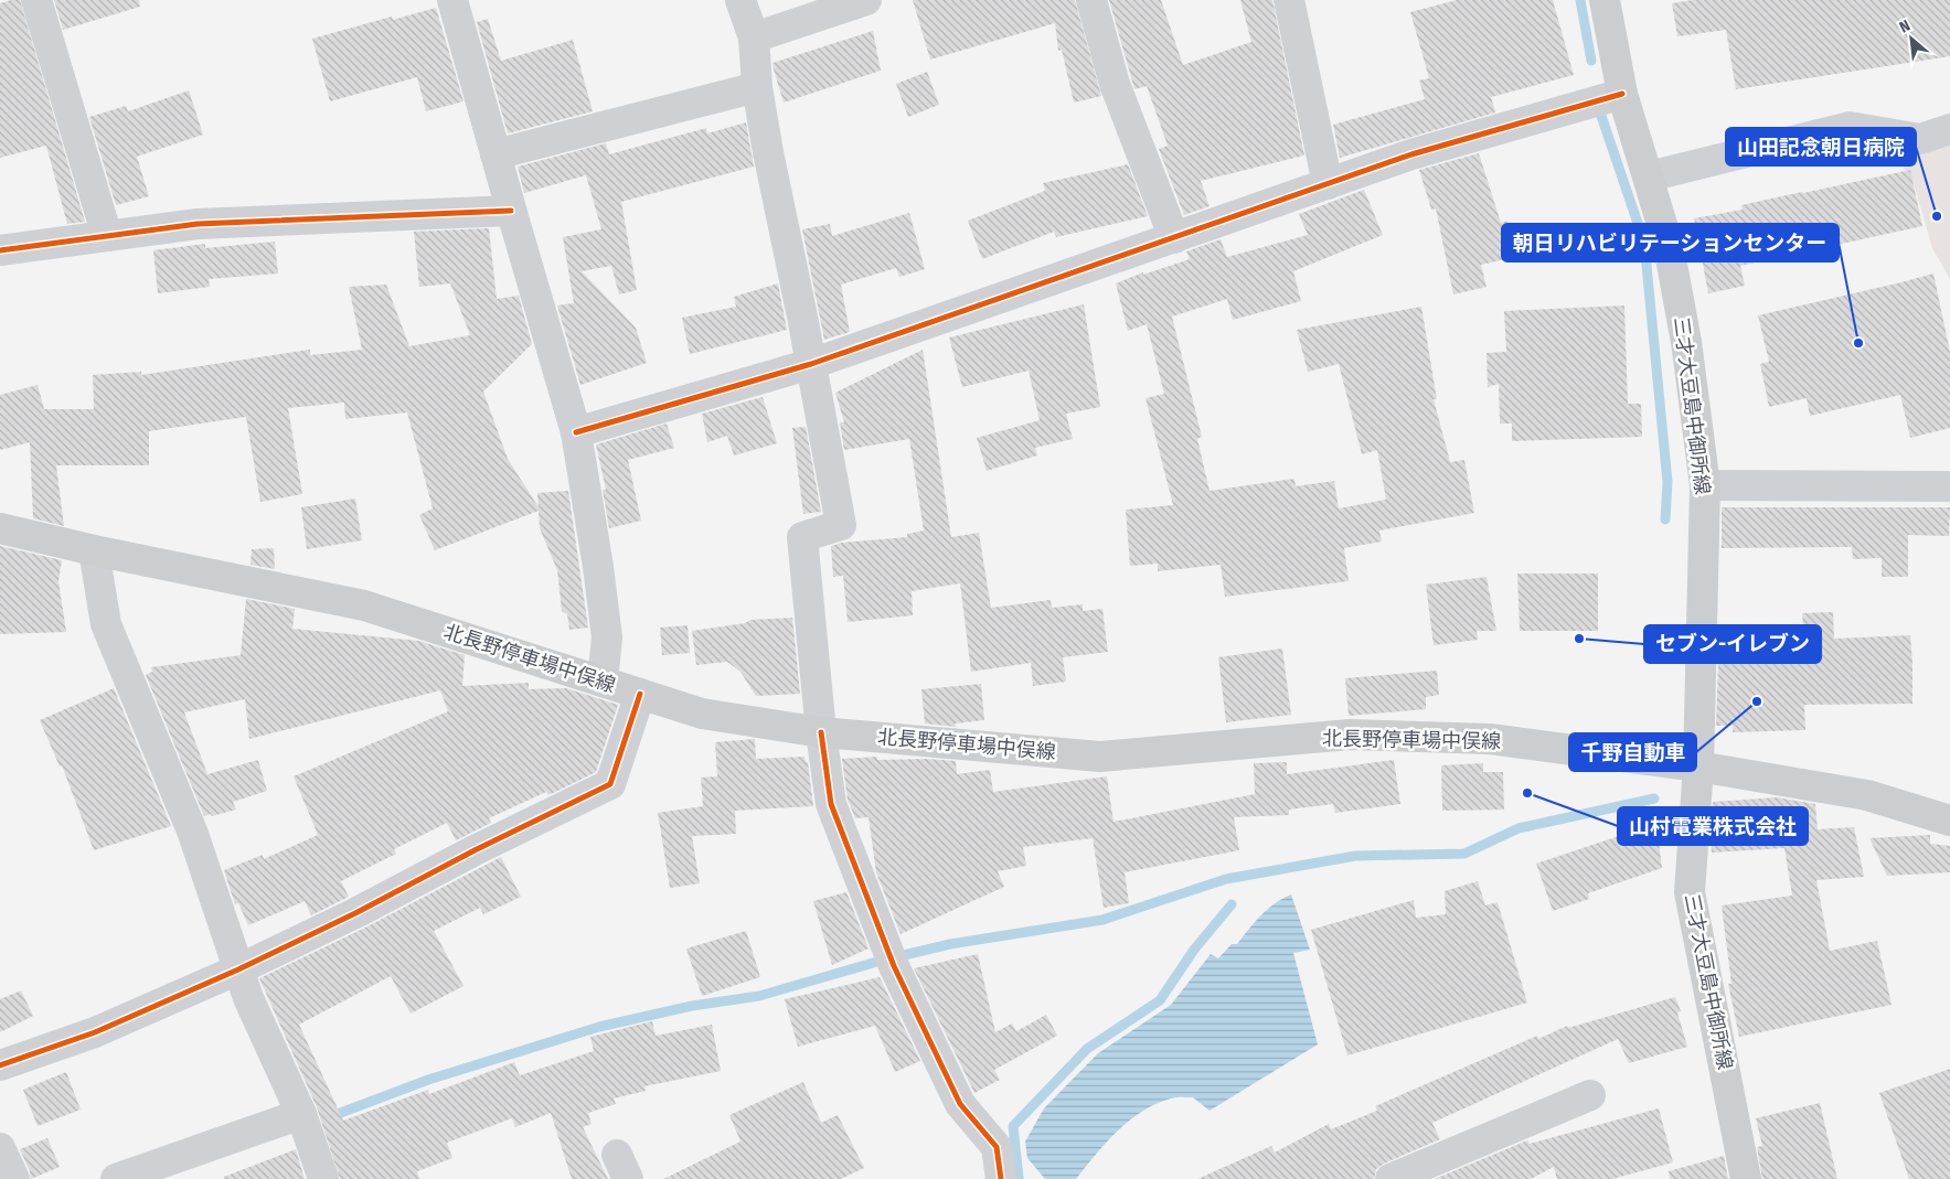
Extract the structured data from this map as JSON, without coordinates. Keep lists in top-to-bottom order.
{
  "streets": {
    "main road": ["三才大豆島中御所線", "北長野停車場中俣線"]
  },
  "crossings": [
    ["三才大豆島中御所線", "北長野停車場中俣線"]
  ],
  "places": [
    "山田記念朝日病院",
    "朝日リハビリテーションセンター",
    "セブン-イレブン",
    "千野自動車",
    "山村電業株式会社"
  ],
  "north": "top left"
}
